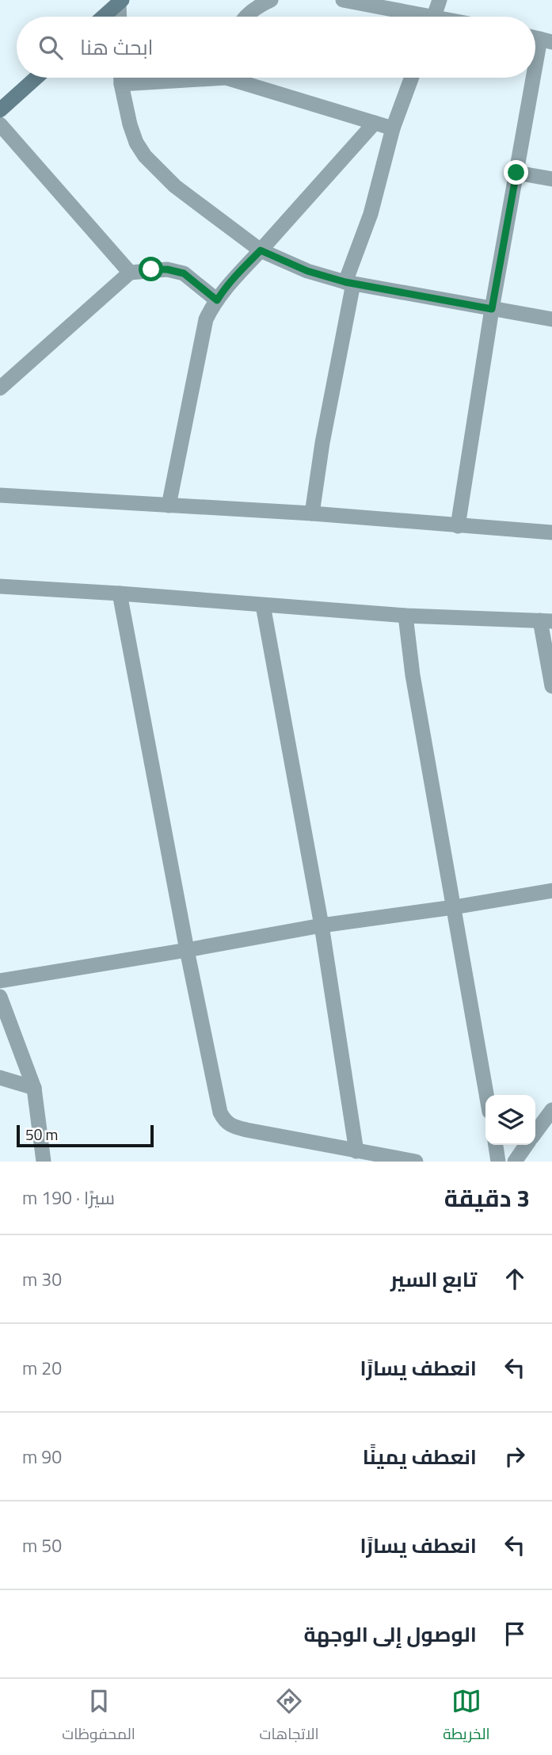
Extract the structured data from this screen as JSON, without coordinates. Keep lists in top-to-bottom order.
{
  "scale_bar": "50 m",
  "page": {
    "search": "ابحث هنا",
    "scale": "50 m",
    "heading": ["3 دقيقة", "سيرًا · 190 m"],
    "list": [
      ["تابع السير", "30 m"],
      ["انعطف يسارًا", "20 m"],
      ["انعطف يمينًا", "90 m"],
      ["انعطف يسارًا", "50 m"],
      "الوصول إلى الوجهة"
    ],
    "nav": ["الخريطة", "الاتجاهات", "المحفوظات"]
  }
}
